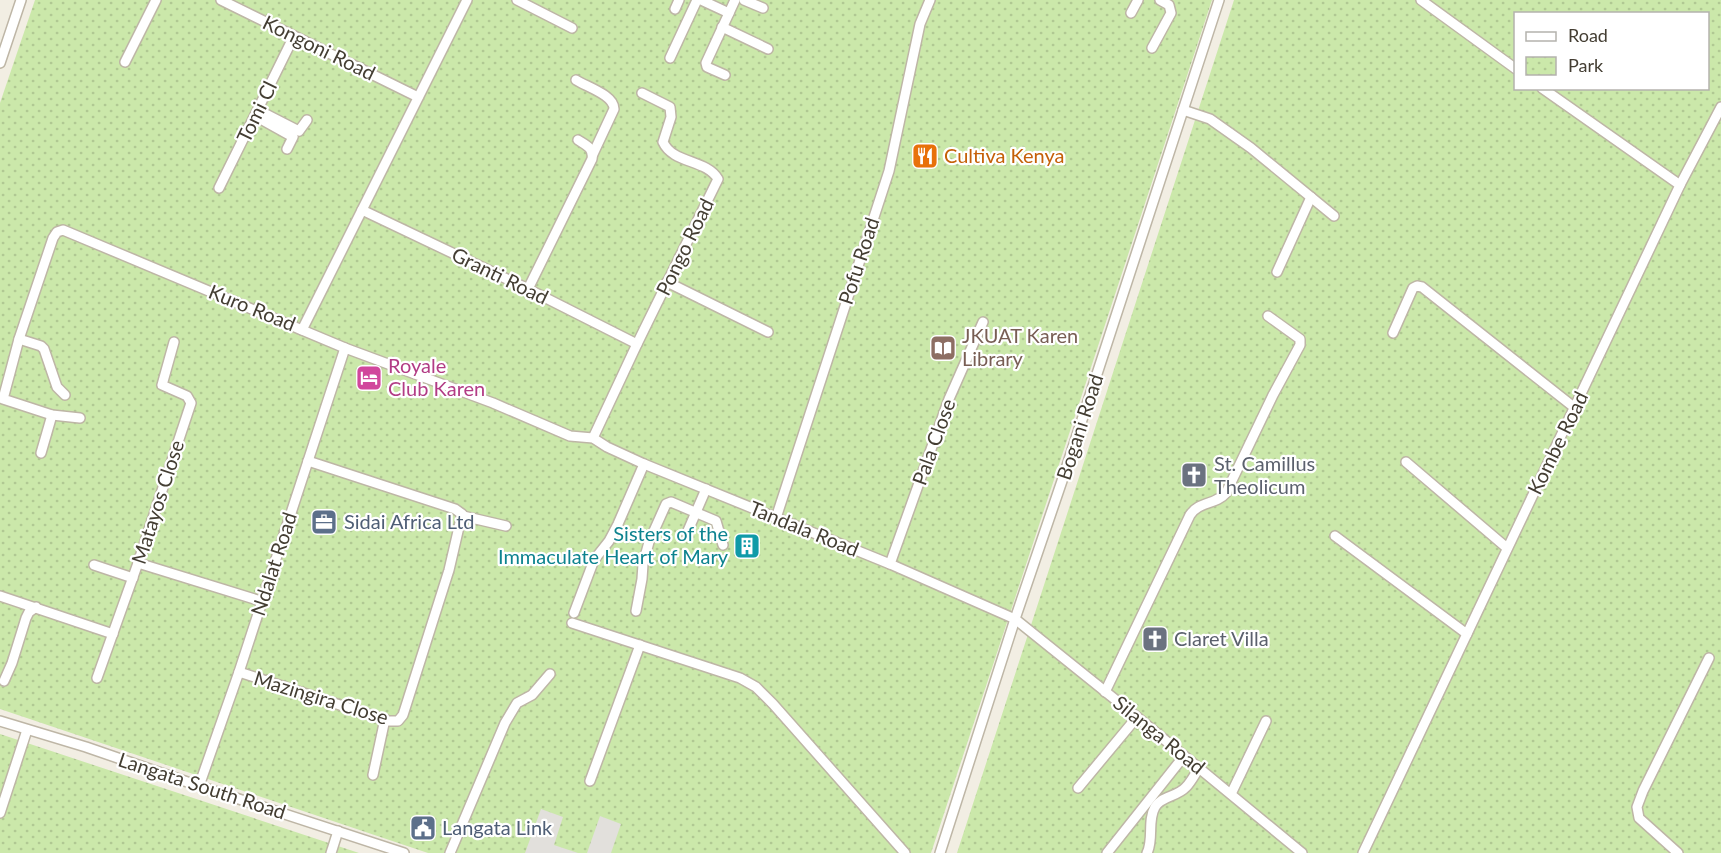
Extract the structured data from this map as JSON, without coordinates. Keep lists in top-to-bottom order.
{
  "streets": {
    "street": [
      "Kongoni Road",
      "Tomi Cl",
      "Pongo Road",
      "Pofu Road",
      "Granti Road",
      "Kuro Road",
      "Bogani Road",
      "Pala Close",
      "Kombe Road",
      "Matayos Close",
      "Tandala Road",
      "Ndalat Road",
      "Mazingira Close",
      "Silanga Road",
      "Langata South Road"
    ]
  },
  "crossings": [
    ["Kongoni Road", "Tomi Cl"],
    ["Kongoni Road", "Kuro Road"],
    ["Pongo Road", "Granti Road"],
    ["Pongo Road", "Tandala Road"],
    ["Pofu Road", "Tandala Road"],
    ["Granti Road", "Kuro Road"],
    ["Bogani Road", "Tandala Road"],
    ["Bogani Road", "Silanga Road"],
    ["Pala Close", "Tandala Road"],
    ["Tandala Road", "Silanga Road"],
    ["Ndalat Road", "Mazingira Close"],
    ["Ndalat Road", "Langata South Road"]
  ],
  "places": {
    "restaurant": ["Cultiva Kenya"],
    "library": ["JKUAT Karen Library"],
    "hotel": ["Royale Club Karen"],
    "church": ["St. Camillus Theolicum", "Claret Villa"],
    "office": ["Sidai Africa Ltd"],
    "building": ["Sisters of the Immaculate Heart of Mary"],
    "public building": ["Langata Link"]
  },
  "legend": ["Road", "Park"]
}
